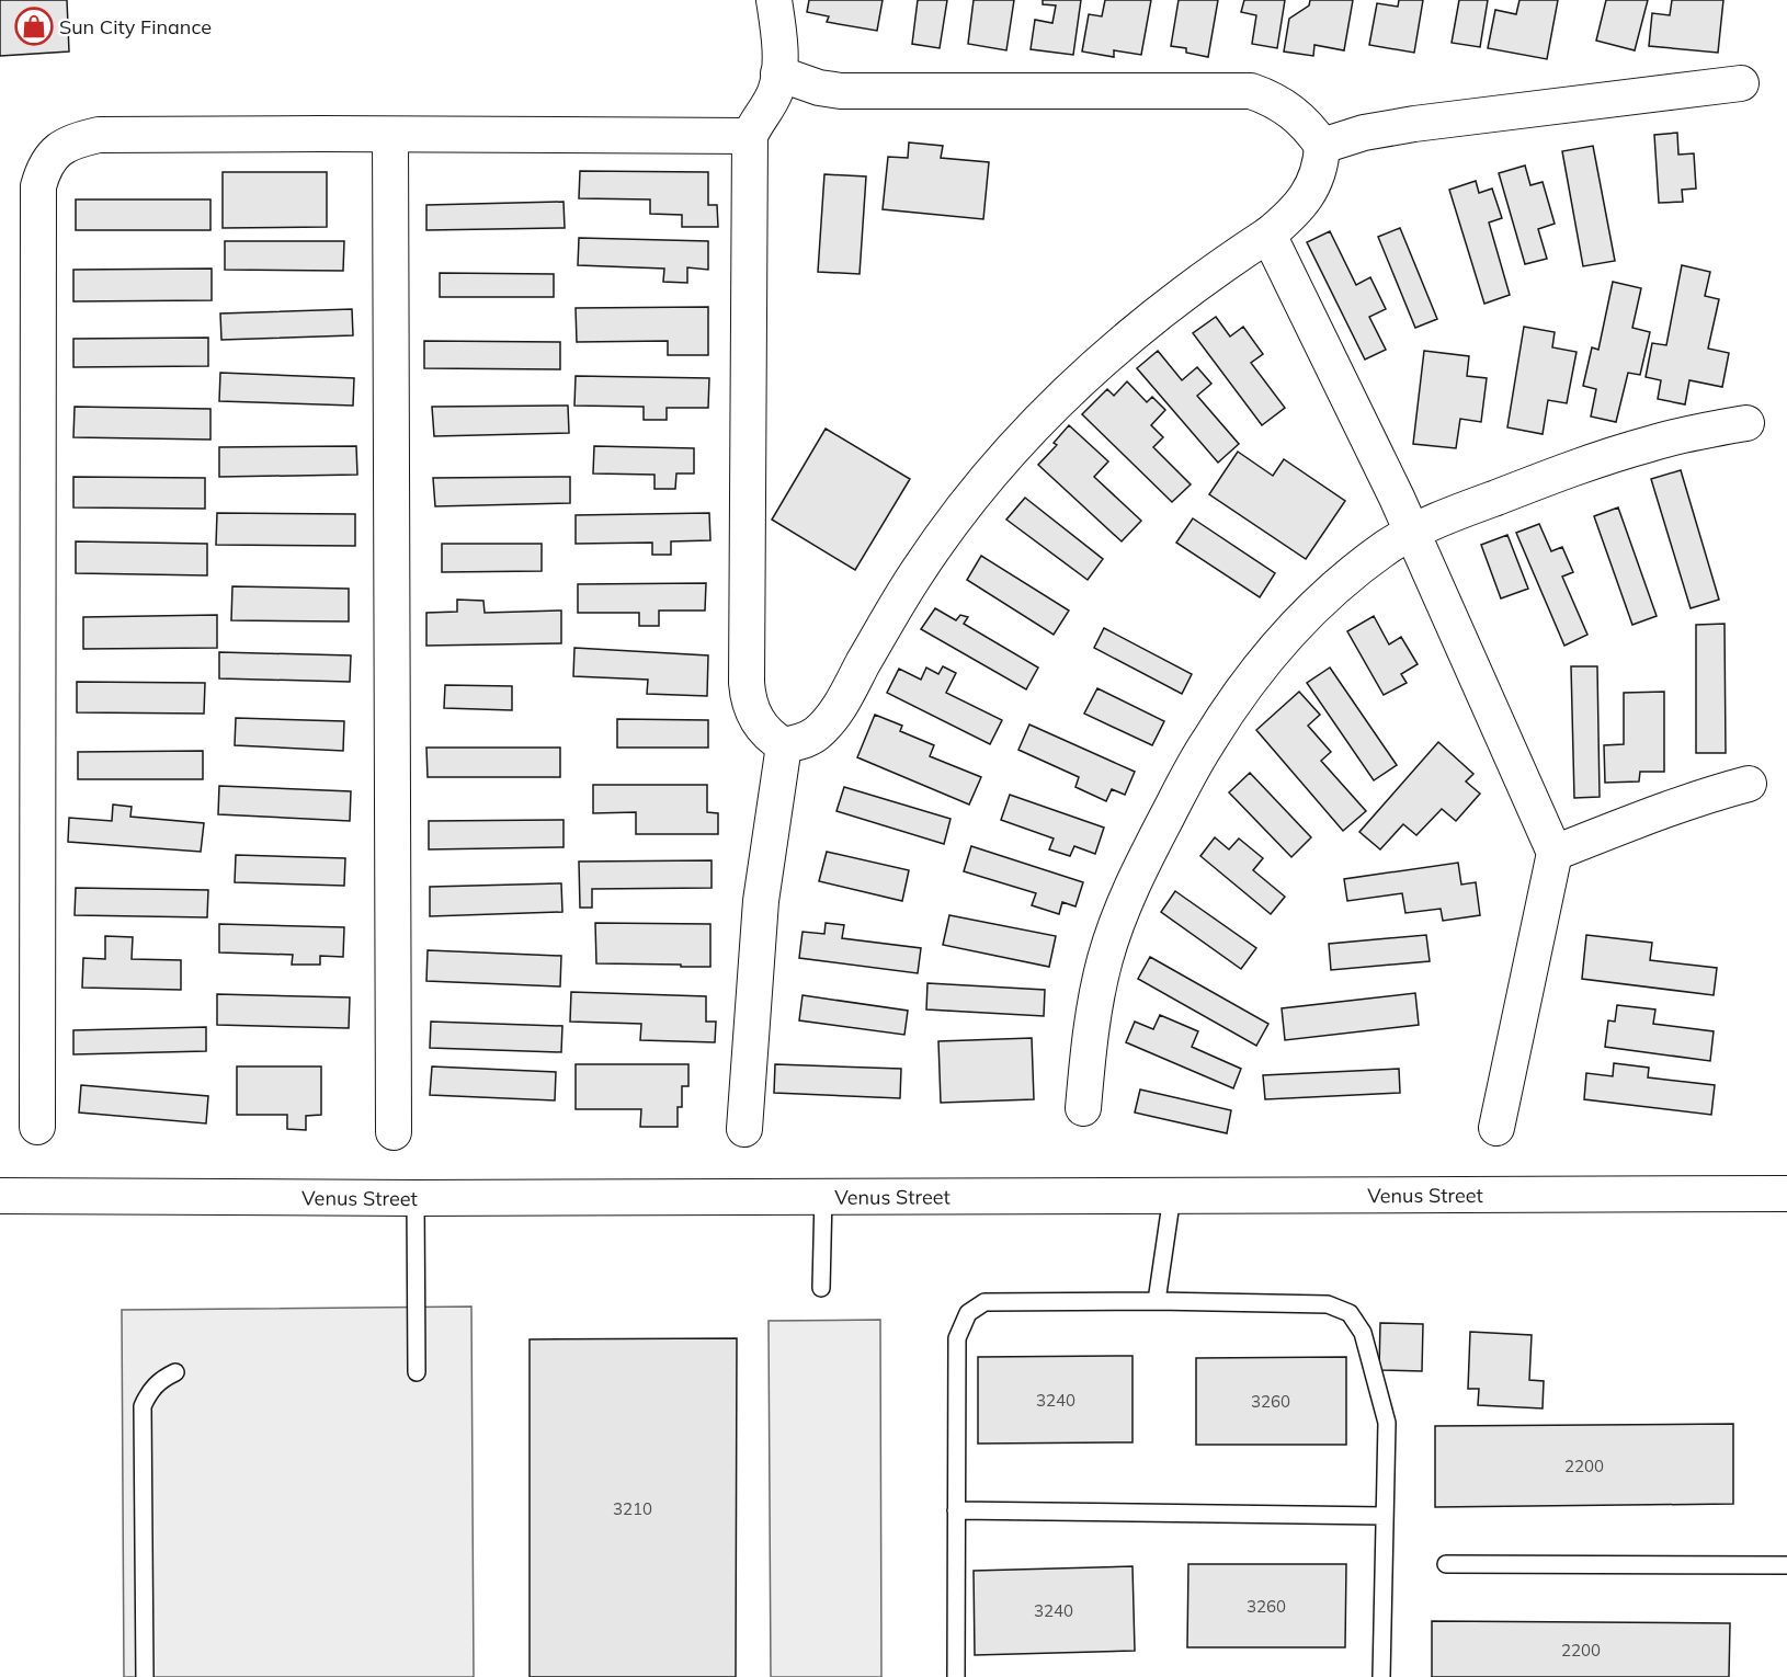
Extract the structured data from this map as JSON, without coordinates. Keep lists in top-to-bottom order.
{
  "streets": {
    "street": ["Venus Street"]
  },
  "places": {
    "shop": ["Sun City Finance"]
  },
  "house_numbers": [
    "3240",
    "3260",
    "2200",
    "3210",
    "3260",
    "3240",
    "2200"
  ]
}
